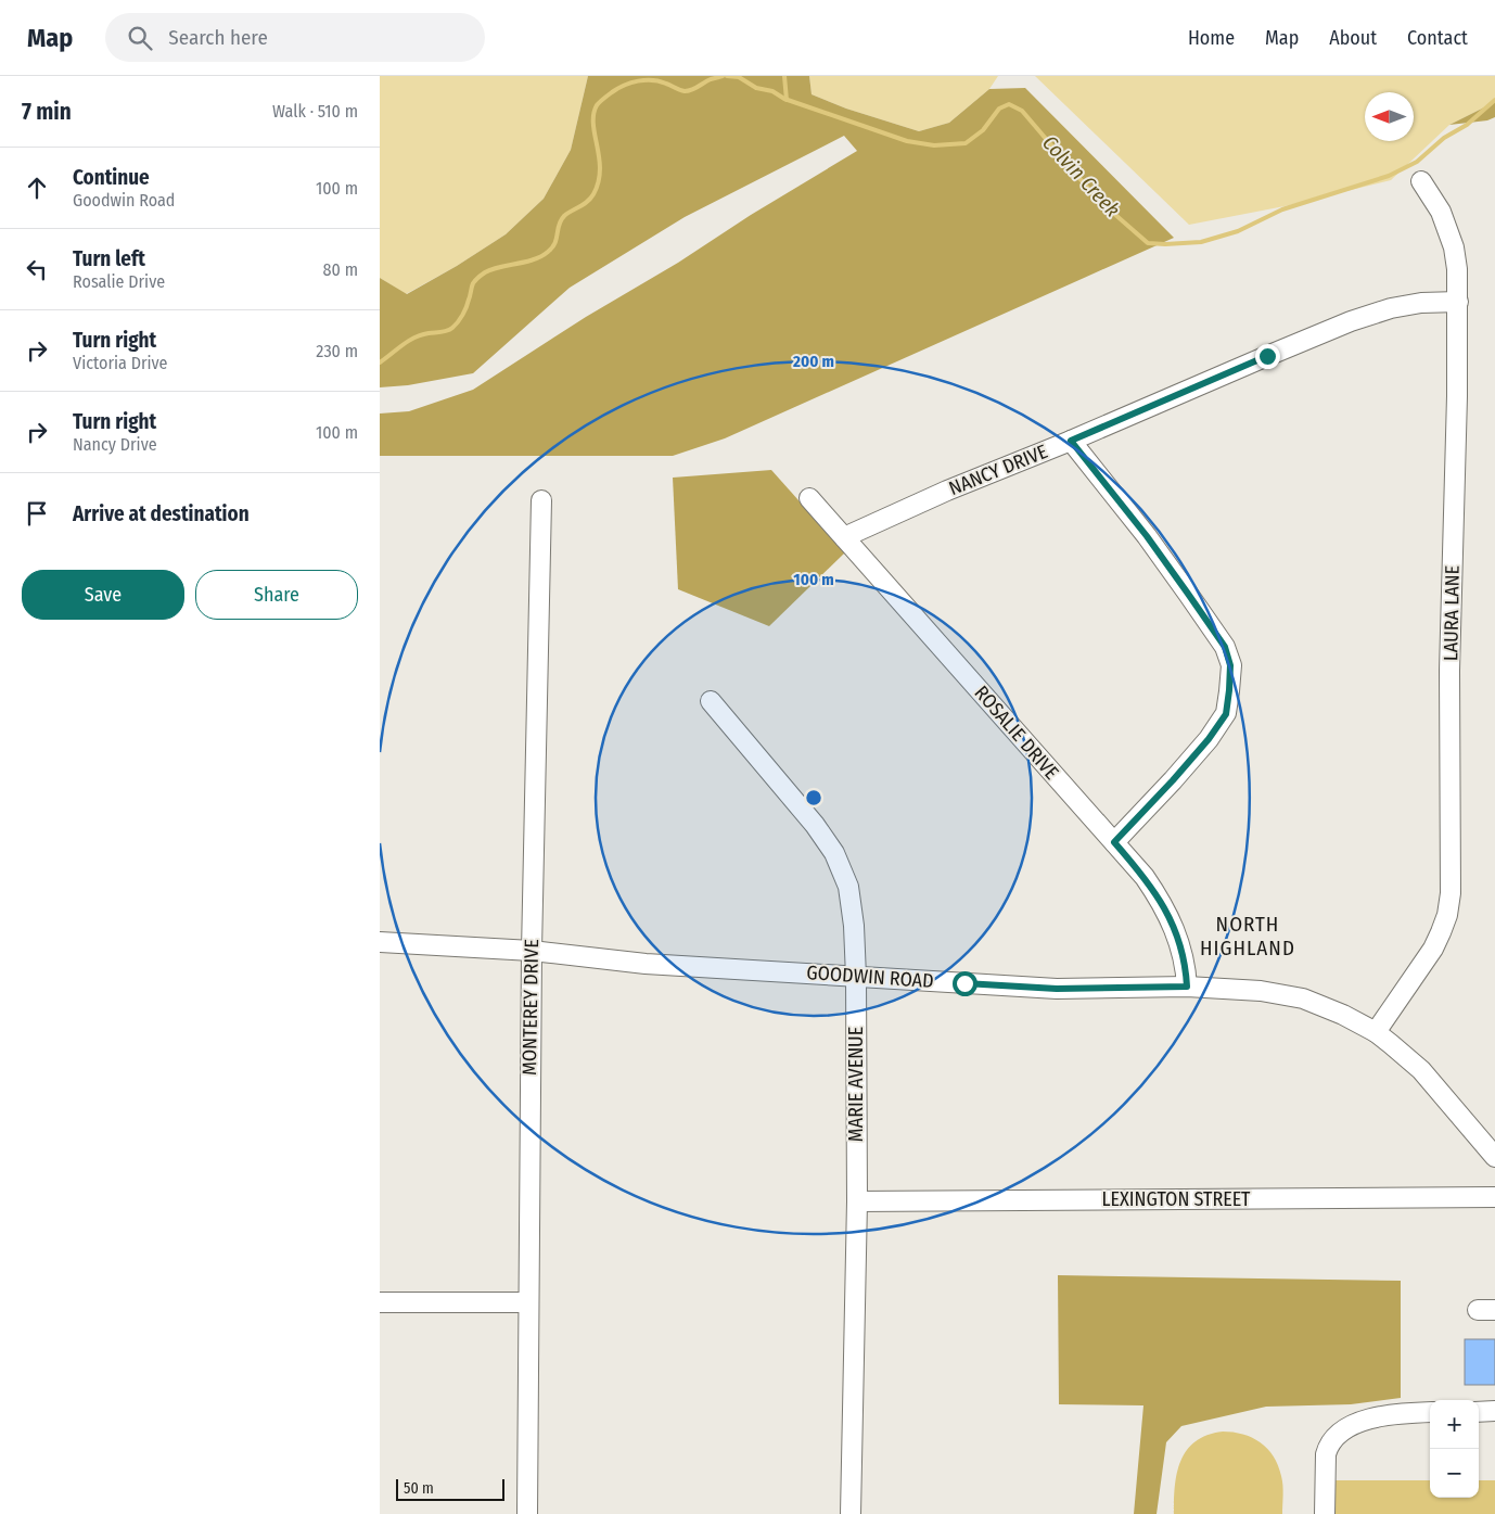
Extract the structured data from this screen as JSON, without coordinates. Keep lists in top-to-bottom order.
{
  "streets": {
    "street": [
      "NANCY DRIVE",
      "LAURA LANE",
      "ROSALIE DRIVE",
      "GOODWIN ROAD",
      "MONTEREY DRIVE",
      "MARIE AVENUE",
      "LEXINGTON STREET"
    ]
  },
  "crossings": [
    ["NANCY DRIVE", "LAURA LANE"],
    ["NANCY DRIVE", "ROSALIE DRIVE"],
    ["LAURA LANE", "GOODWIN ROAD"],
    ["ROSALIE DRIVE", "GOODWIN ROAD"],
    ["GOODWIN ROAD", "MONTEREY DRIVE"],
    ["GOODWIN ROAD", "MARIE AVENUE"],
    ["MARIE AVENUE", "LEXINGTON STREET"]
  ],
  "districts": ["NORTH HIGHLAND"],
  "water": ["Colvin Creek"],
  "scale_bar": "50 m",
  "north": "left",
  "page": {
    "header": "Map",
    "search": "Search here",
    "nav": [
      "Home",
      "Map",
      "About",
      "Contact"
    ],
    "heading": ["7 min", "Walk · 510 m"],
    "list": [
      ["Continue", "Goodwin Road", "100 m"],
      ["Turn left", "Rosalie Drive", "80 m"],
      ["Turn right", "Victoria Drive", "230 m"],
      ["Turn right", "Nancy Drive", "100 m"],
      "Arrive at destination"
    ],
    "buttons": ["Save", "Share"],
    "map_buttons": ["+", "−"],
    "scale": "50 m"
  },
  "rings": ["200 m", "100 m"]
}
